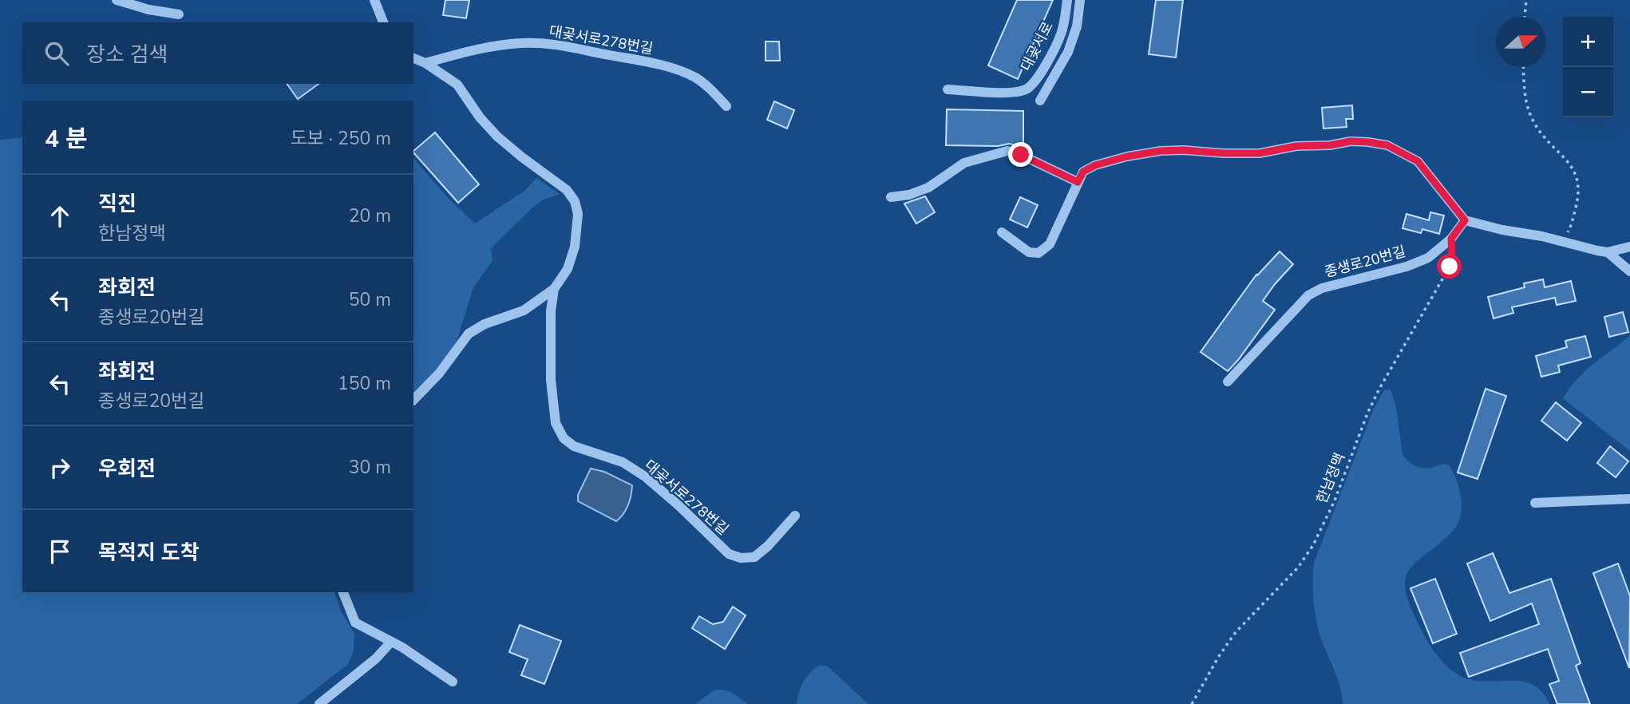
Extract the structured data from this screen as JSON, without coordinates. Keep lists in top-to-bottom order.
{
  "streets": {
    "lane": ["대곶서로278번길", "대곶서로", "종생로20번길"],
    "path": ["한남정맥"]
  },
  "crossings": [
    ["종생로20번길", "한남정맥"]
  ],
  "north": "right",
  "page": {
    "map_buttons": ["+", "−"],
    "search": "장소 검색",
    "heading": ["4 분", "도보 · 250 m"],
    "list": [
      ["직진", "한남정맥", "20 m"],
      ["좌회전", "종생로20번길", "50 m"],
      ["좌회전", "종생로20번길", "150 m"],
      ["우회전", "30 m"],
      "목적지 도착"
    ]
  }
}
